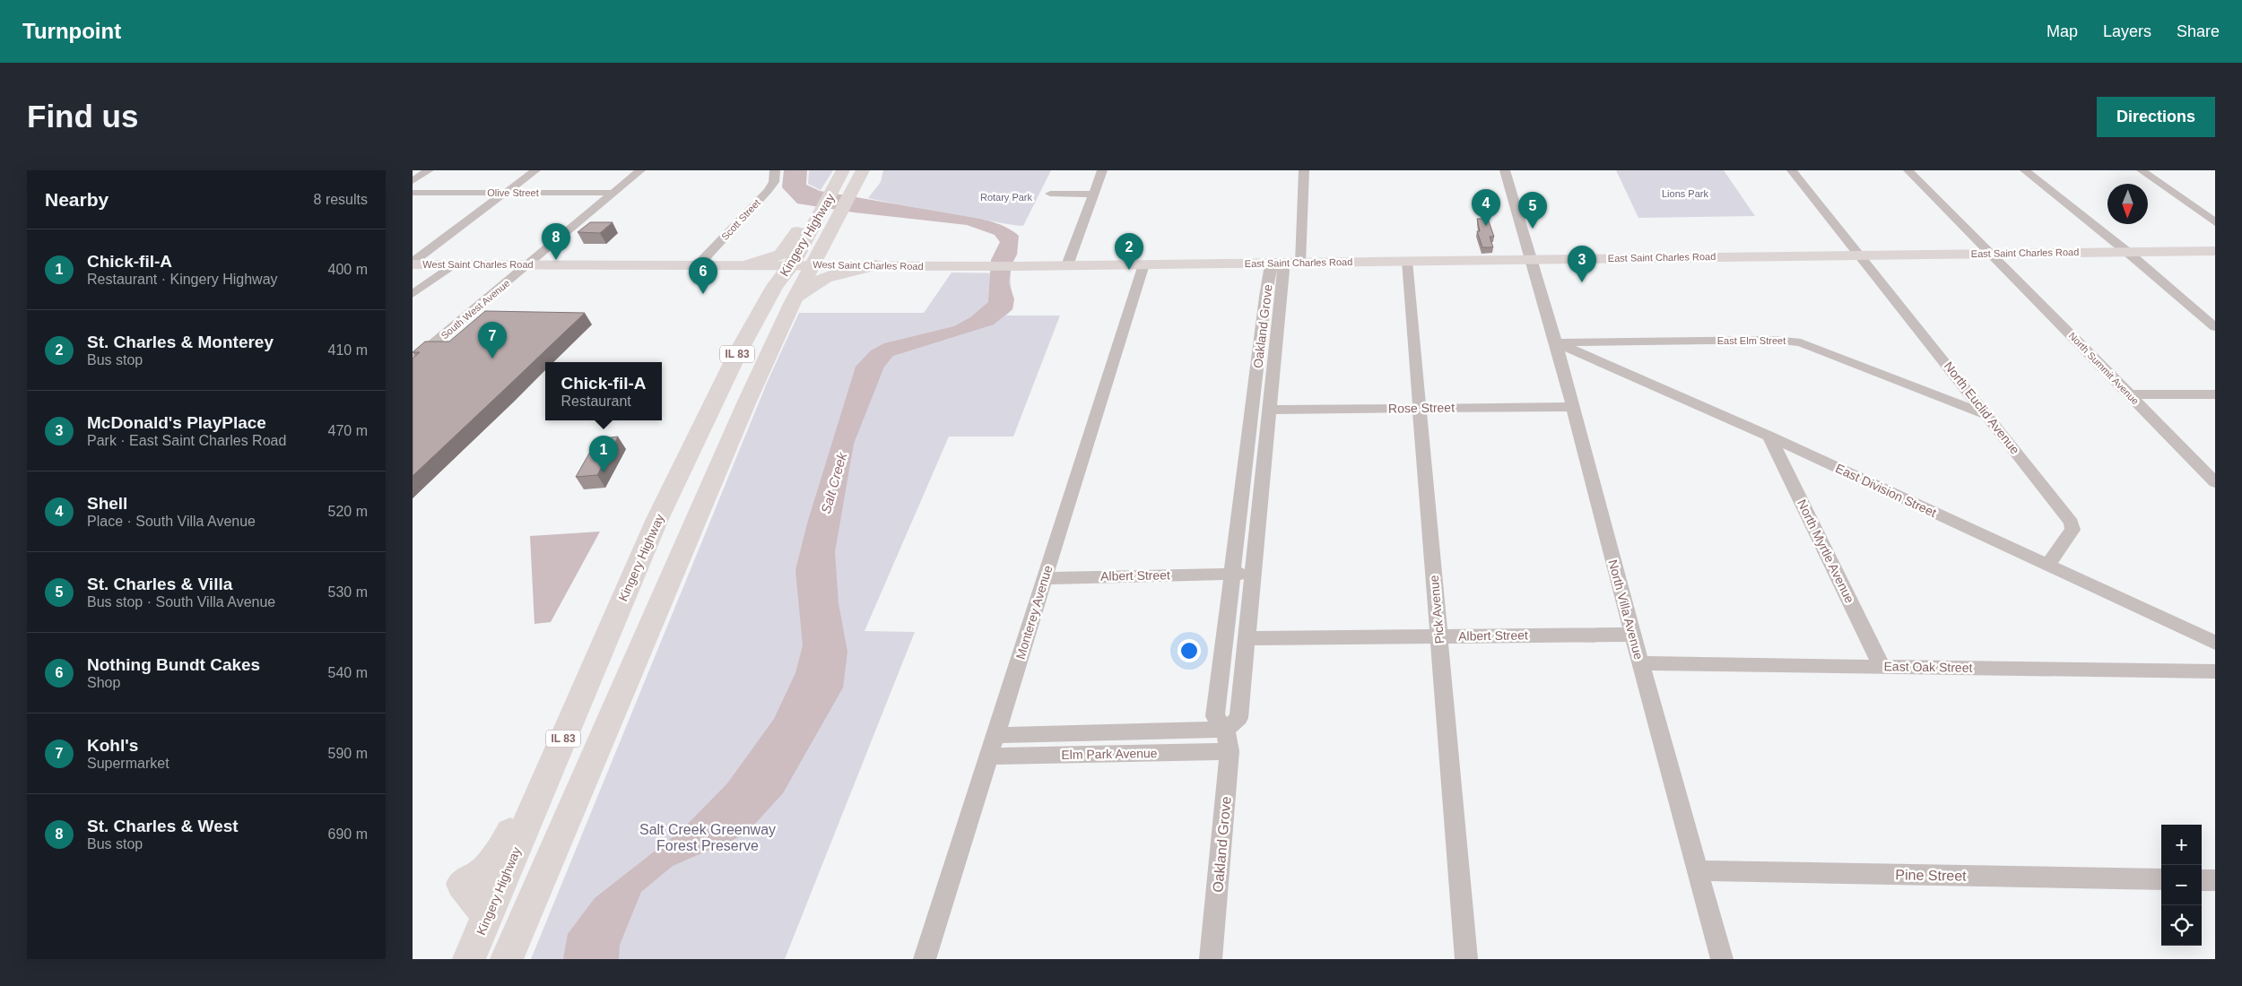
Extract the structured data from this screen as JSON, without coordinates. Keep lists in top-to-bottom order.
{
  "streets": {
    "highway": ["Kingery Highway", "IL 83"],
    "main road": ["East Saint Charles Road", "West Saint Charles Road"],
    "street": [
      "Olive Street",
      "Scott Street",
      "South West Avenue",
      "Oakland Grove",
      "East Elm Street",
      "North Summit Avenue",
      "Rose Street",
      "North Euclid Avenue",
      "East Division Street",
      "North Myrtle Avenue",
      "Albert Street",
      "Pick Avenue",
      "North Villa Avenue",
      "Monterey Avenue",
      "East Oak Street",
      "Elm Park Avenue",
      "Pine Street"
    ]
  },
  "crossings": [
    ["Olive Street", "South West Avenue"],
    ["Scott Street", "West Saint Charles Road"],
    ["Kingery Highway", "West Saint Charles Road"],
    ["East Saint Charles Road", "West Saint Charles Road"],
    ["East Saint Charles Road", "Oakland Grove"],
    ["East Saint Charles Road", "North Summit Avenue"],
    ["East Saint Charles Road", "North Euclid Avenue"],
    ["East Saint Charles Road", "Pick Avenue"],
    ["East Saint Charles Road", "North Villa Avenue"],
    ["East Saint Charles Road", "Monterey Avenue"],
    ["West Saint Charles Road", "South West Avenue"],
    ["Oakland Grove", "Rose Street"],
    ["Oakland Grove", "Albert Street"],
    ["Oakland Grove", "Elm Park Avenue"],
    ["East Elm Street", "North Euclid Avenue"],
    ["East Elm Street", "East Division Street"],
    ["East Elm Street", "North Villa Avenue"],
    ["Rose Street", "Pick Avenue"],
    ["Rose Street", "North Villa Avenue"],
    ["North Euclid Avenue", "East Division Street"],
    ["East Division Street", "North Myrtle Avenue"],
    ["East Division Street", "North Villa Avenue"],
    ["North Myrtle Avenue", "East Oak Street"],
    ["Albert Street", "Pick Avenue"],
    ["Albert Street", "North Villa Avenue"],
    ["Albert Street", "Monterey Avenue"],
    ["North Villa Avenue", "East Oak Street"],
    ["North Villa Avenue", "Pine Street"],
    ["Monterey Avenue", "Elm Park Avenue"]
  ],
  "water": ["Salt Creek"],
  "parks": ["Lions Park", "Rotary Park", "Salt Creek Greenway Forest Preserve"],
  "north": "bottom",
  "page": {
    "header": "Turnpoint",
    "nav": ["Map", "Layers", "Share"],
    "buttons": "Directions",
    "title": "Find us",
    "heading": ["Nearby", "8 results"],
    "pins": [
      "4",
      "5",
      "8",
      "2",
      "3",
      "6",
      "7",
      "1"
    ],
    "list": [
      {
        "mark": "1",
        "name": "Chick-fil-A",
        "note": "Restaurant · Kingery Highway",
        "value": "400 m"
      },
      {
        "mark": "2",
        "name": "St. Charles & Monterey",
        "note": "Bus stop",
        "value": "410 m"
      },
      {
        "mark": "3",
        "name": "McDonald's PlayPlace",
        "note": "Park · East Saint Charles Road",
        "value": "470 m"
      },
      {
        "mark": "4",
        "name": "Shell",
        "note": "Place · South Villa Avenue",
        "value": "520 m"
      },
      {
        "mark": "5",
        "name": "St. Charles & Villa",
        "note": "Bus stop · South Villa Avenue",
        "value": "530 m"
      },
      {
        "mark": "6",
        "name": "Nothing Bundt Cakes",
        "note": "Shop",
        "value": "540 m"
      },
      {
        "mark": "7",
        "name": "Kohl's",
        "note": "Supermarket",
        "value": "590 m"
      },
      {
        "mark": "8",
        "name": "St. Charles & West",
        "note": "Bus stop",
        "value": "690 m"
      }
    ],
    "popup": ["Chick-fil-A", "Restaurant"],
    "map_buttons": ["+", "−"]
  }
}
